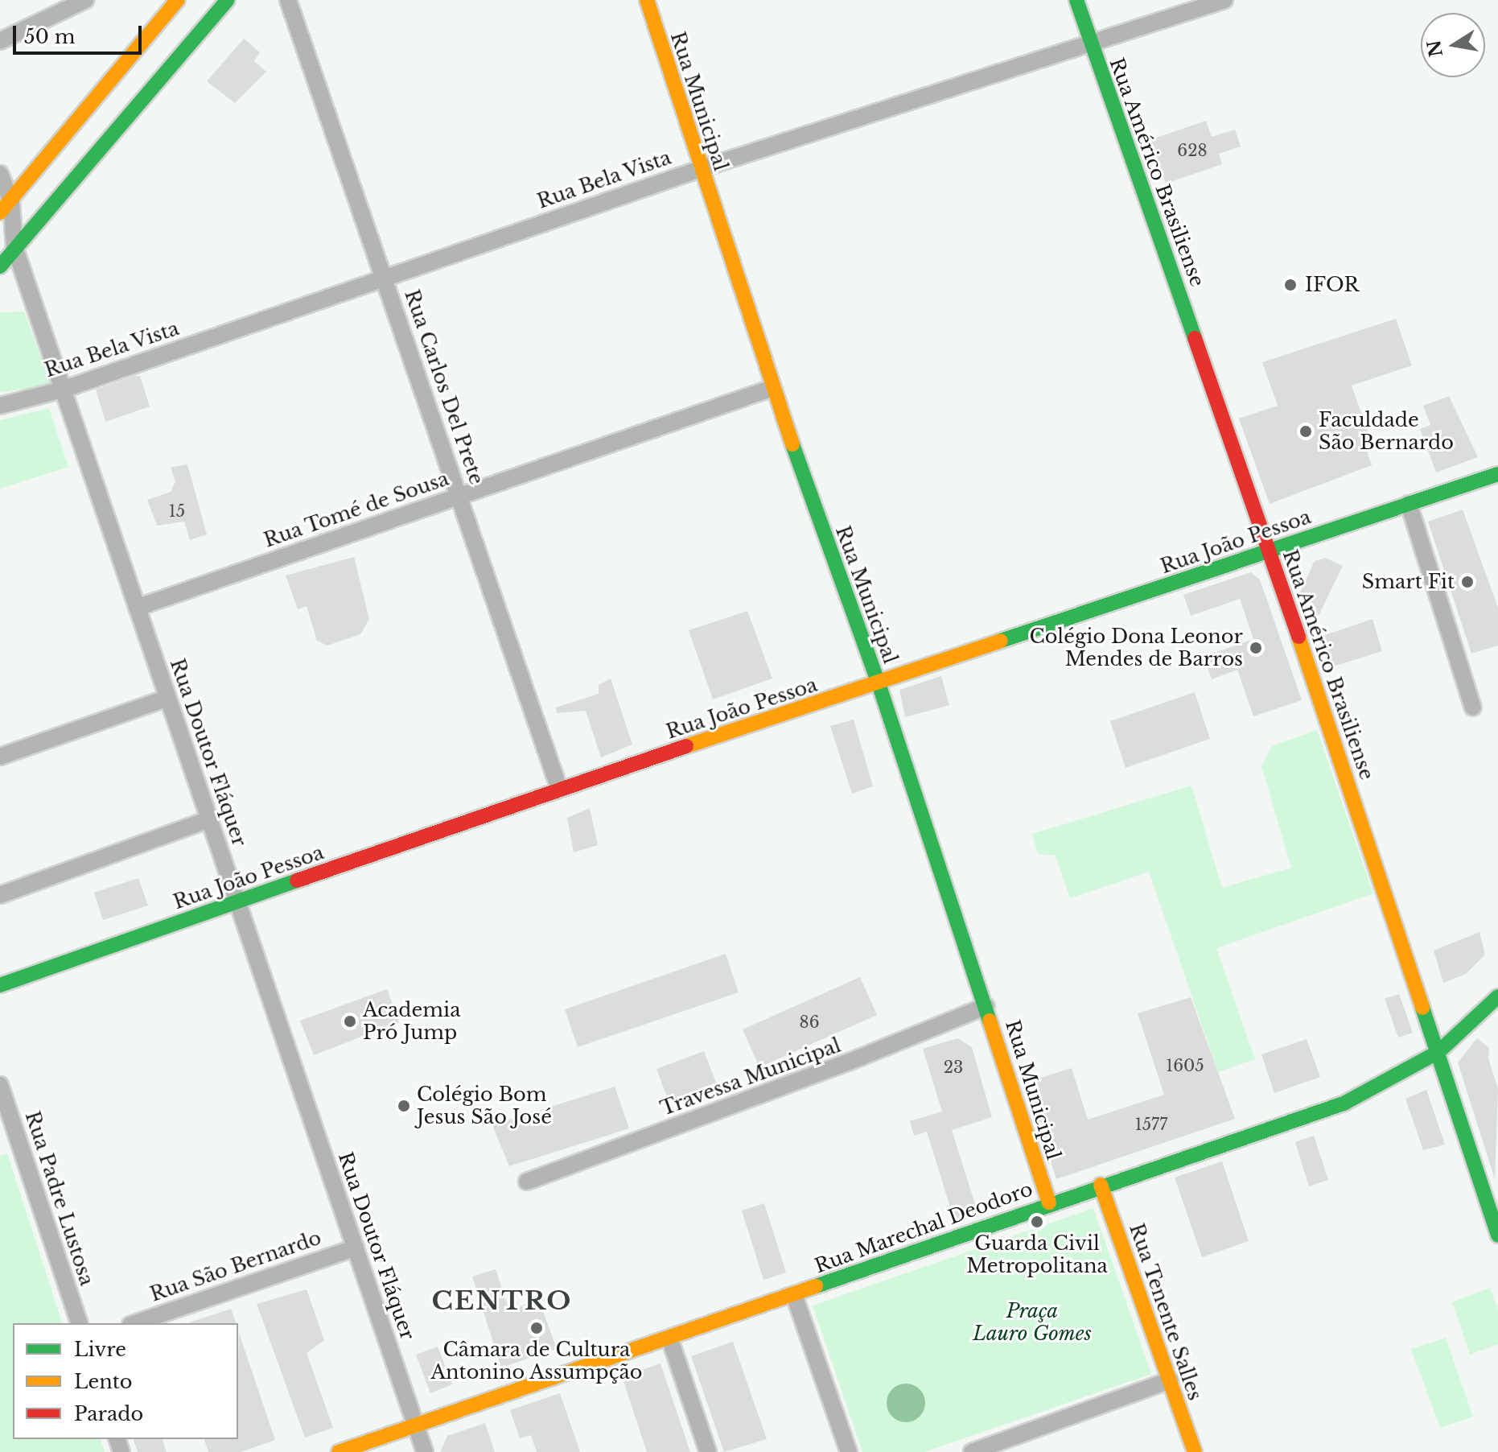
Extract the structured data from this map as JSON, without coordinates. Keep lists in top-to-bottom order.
{
  "streets": {
    "street": [
      "Rua Municipal",
      "Rua Américo Brasiliense",
      "Rua Bela Vista",
      "Rua Carlos Del Prete",
      "Rua Tomé de Sousa",
      "Rua João Pessoa",
      "Rua Doutor Fláquer",
      "Travessa Municipal",
      "Rua Padre Lustosa",
      "Rua Marechal Deodoro",
      "Rua São Bernardo",
      "Rua Tenente Salles"
    ]
  },
  "crossings": [
    ["Rua Municipal", "Rua Bela Vista"],
    ["Rua Municipal", "Rua Tomé de Sousa"],
    ["Rua Municipal", "Rua João Pessoa"],
    ["Rua Municipal", "Travessa Municipal"],
    ["Rua Municipal", "Rua Marechal Deodoro"],
    ["Rua Américo Brasiliense", "Rua Bela Vista"],
    ["Rua Américo Brasiliense", "Rua João Pessoa"],
    ["Rua Américo Brasiliense", "Rua Marechal Deodoro"],
    ["Rua Bela Vista", "Rua Carlos Del Prete"],
    ["Rua Bela Vista", "Rua Doutor Fláquer"],
    ["Rua Carlos Del Prete", "Rua Tomé de Sousa"],
    ["Rua Carlos Del Prete", "Rua João Pessoa"],
    ["Rua Tomé de Sousa", "Rua Doutor Fláquer"],
    ["Rua João Pessoa", "Rua Doutor Fláquer"],
    ["Rua Doutor Fláquer", "Rua Marechal Deodoro"],
    ["Rua Doutor Fláquer", "Rua São Bernardo"],
    ["Rua Marechal Deodoro", "Rua Tenente Salles"]
  ],
  "districts": ["CENTRO"],
  "parks": ["Praça Lauro Gomes"],
  "places": [
    "IFOR",
    "Faculdade São Bernardo",
    "Smart Fit",
    "Colégio Dona Leonor Mendes de Barros",
    "Academia Pró Jump",
    "Colégio Bom Jesus São José",
    "Guarda Civil Metropolitana",
    "Câmara de Cultura Antonino Assumpção"
  ],
  "house_numbers": [
    "628",
    "15",
    "86",
    "1605",
    "23",
    "1577"
  ],
  "legend": ["Livre", "Lento", "Parado"],
  "scale_bar": "50 m",
  "north": "left"
}
